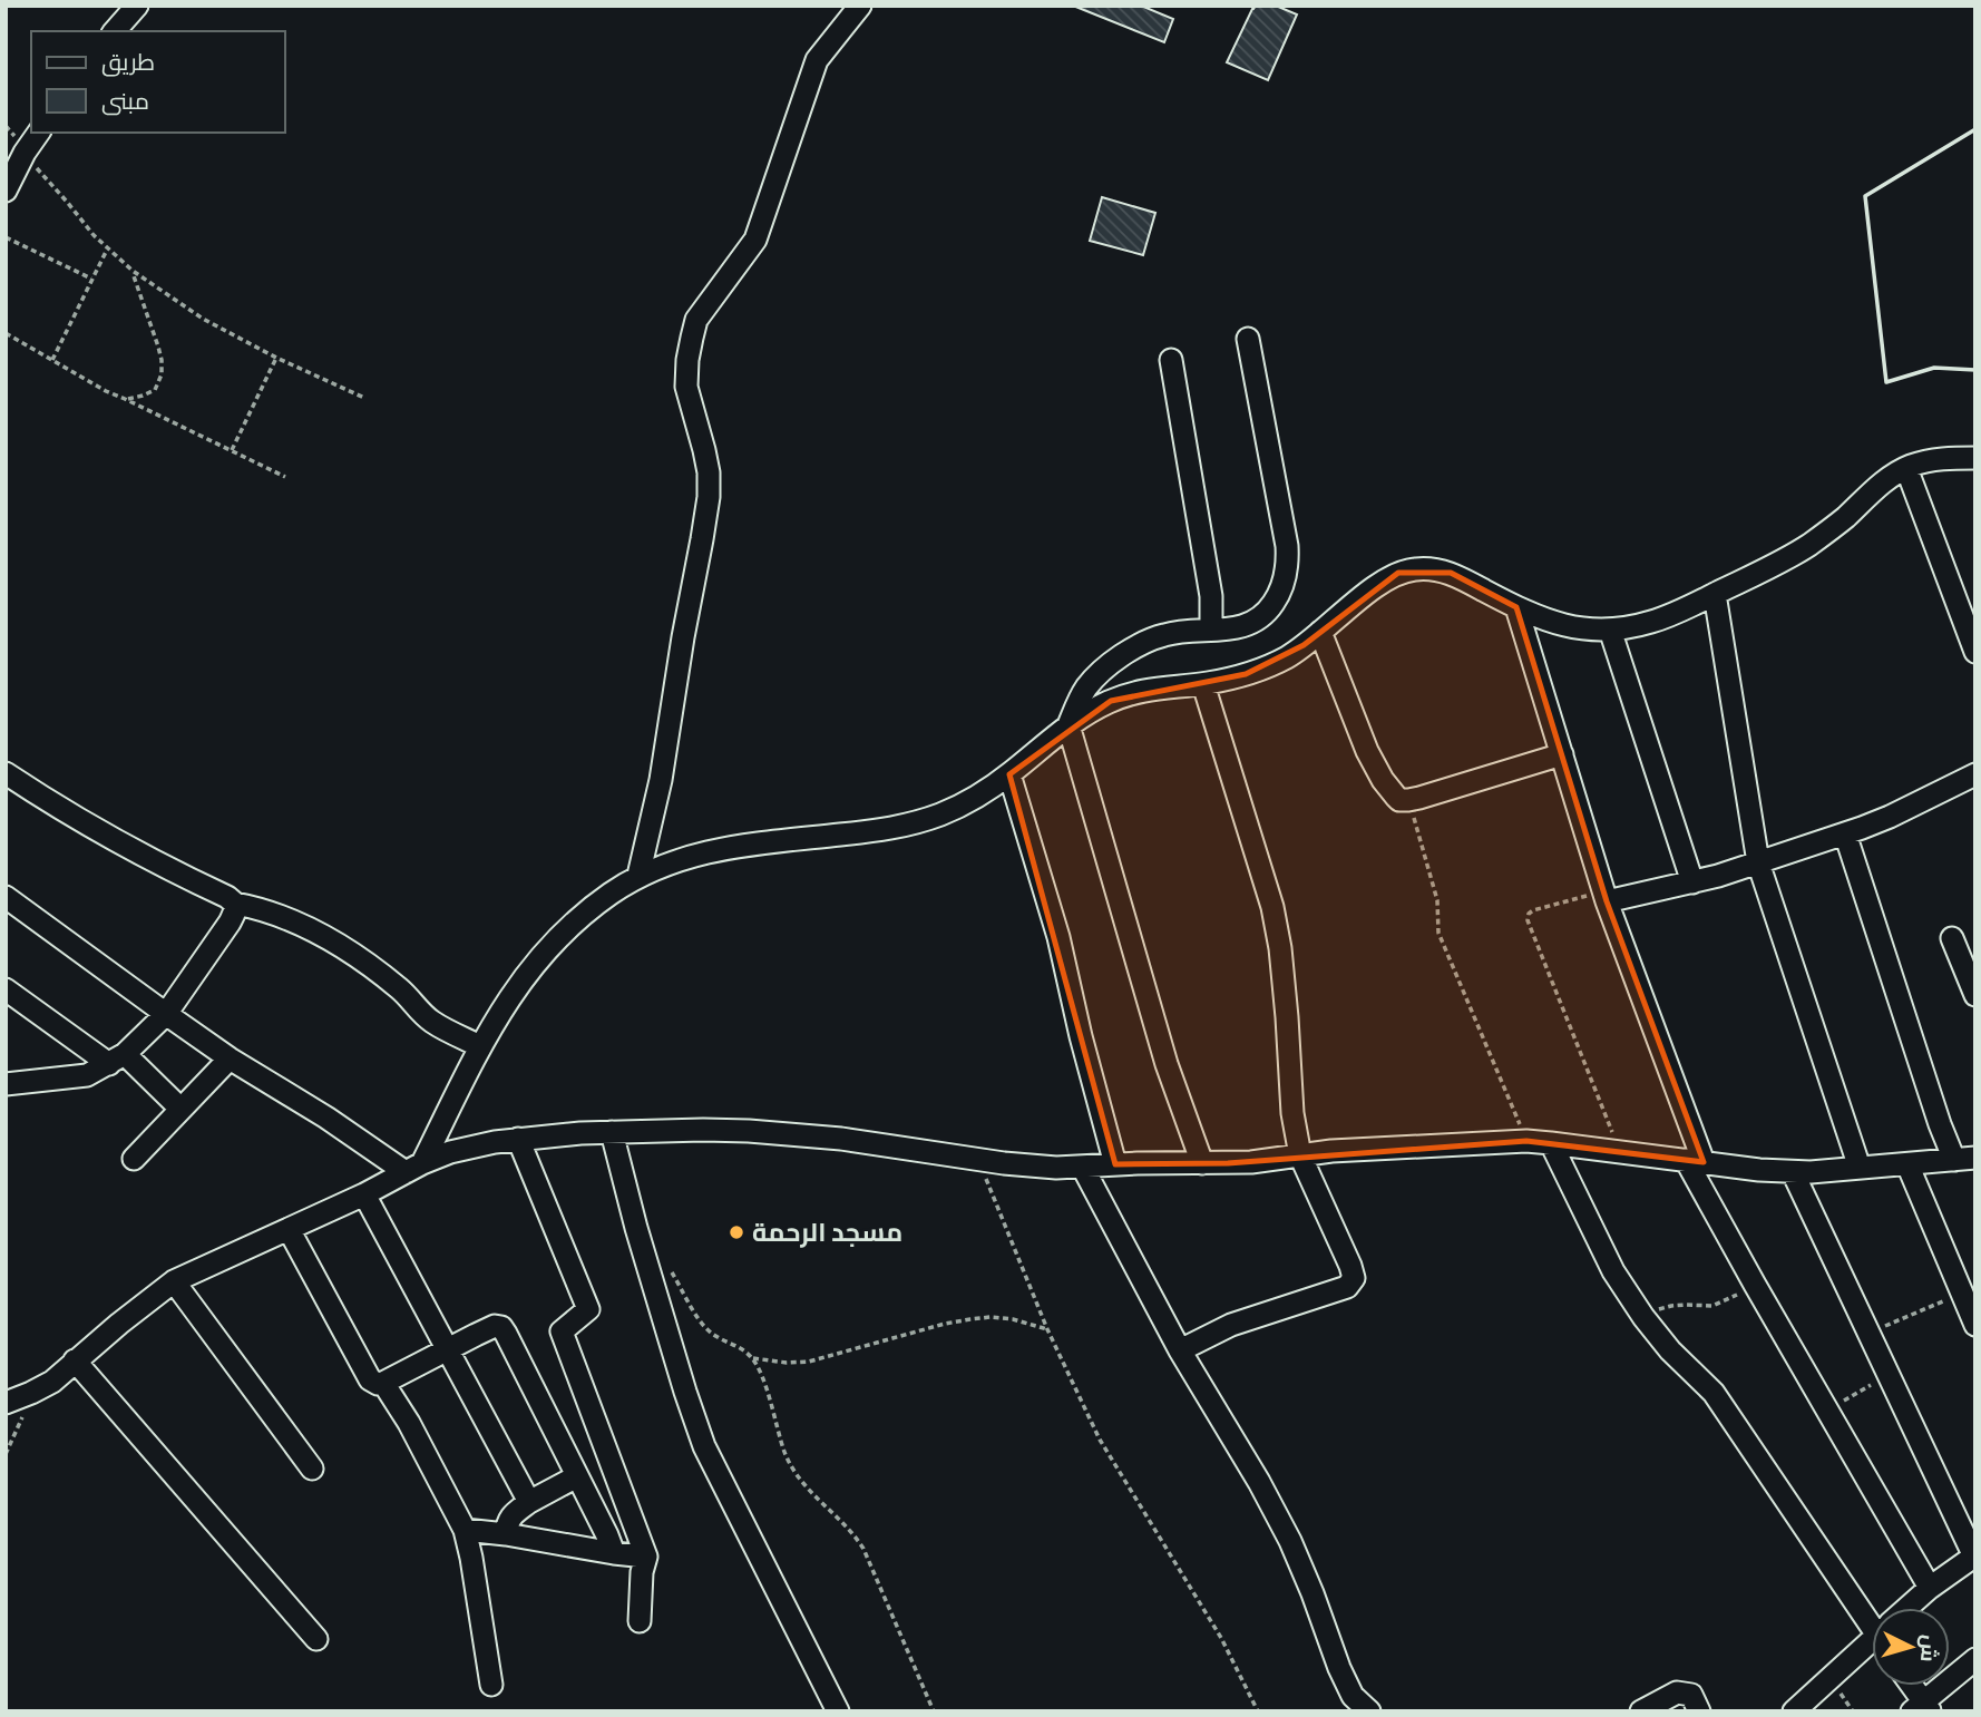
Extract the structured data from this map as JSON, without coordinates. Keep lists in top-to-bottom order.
{
  "places": ["مسجد الرحمة"],
  "legend": ["طريق", "مبنى"],
  "north": "right"
}
